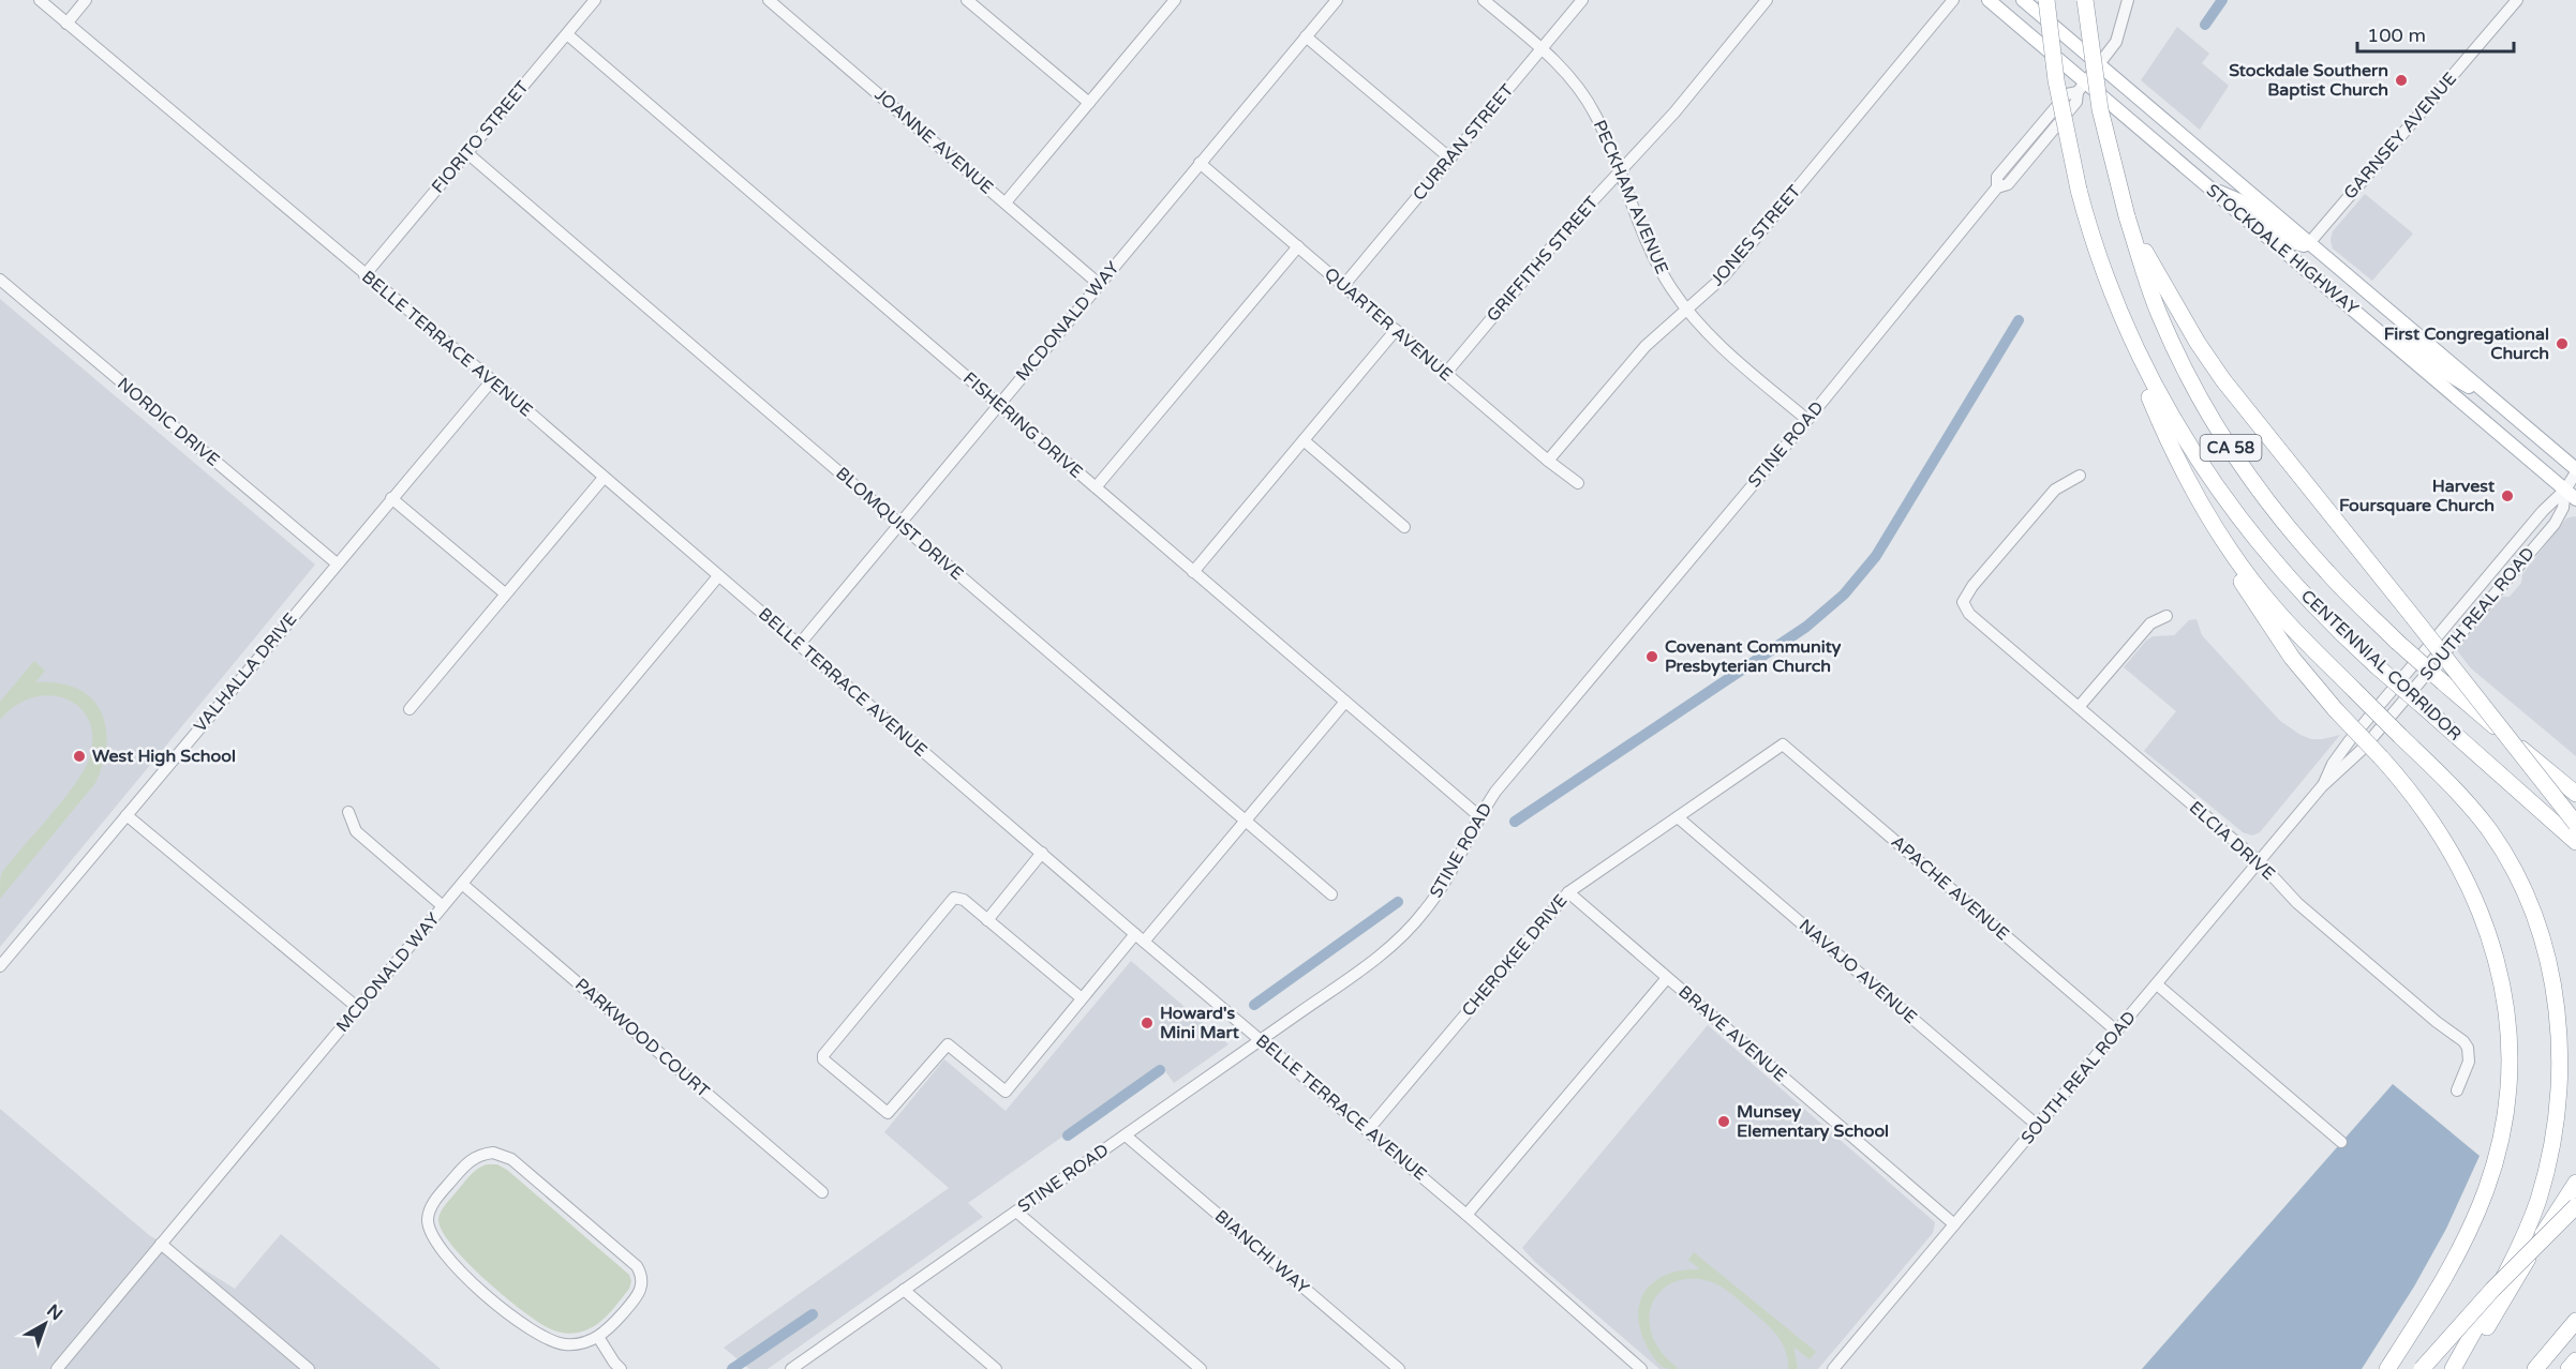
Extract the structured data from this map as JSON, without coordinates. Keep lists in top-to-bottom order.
{
  "streets": {
    "highway": ["CA 58", "CENTENNIAL CORRIDOR"],
    "main road": ["STOCKDALE HIGHWAY"],
    "street": [
      "GARNSEY AVENUE",
      "FIORITO STREET",
      "JOANNE AVENUE",
      "CURRAN STREET",
      "PECKHAM AVENUE",
      "JONES STREET",
      "GRIFFITHS STREET",
      "MCDONALD WAY",
      "QUARTER AVENUE",
      "BELLE TERRACE AVENUE",
      "NORDIC DRIVE",
      "FISHERING DRIVE",
      "STINE ROAD",
      "BLOMQUIST DRIVE",
      "SOUTH REAL ROAD",
      "VALHALLA DRIVE",
      "ELCIA DRIVE",
      "APACHE AVENUE",
      "CHEROKEE DRIVE",
      "NAVAJO AVENUE",
      "BRAVE AVENUE",
      "PARKWOOD COURT",
      "BIANCHI WAY"
    ]
  },
  "crossings": [
    ["GARNSEY AVENUE", "STOCKDALE HIGHWAY"],
    ["FIORITO STREET", "BELLE TERRACE AVENUE"],
    ["FIORITO STREET", "FISHERING DRIVE"],
    ["FIORITO STREET", "BLOMQUIST DRIVE"],
    ["JOANNE AVENUE", "MCDONALD WAY"],
    ["CURRAN STREET", "PECKHAM AVENUE"],
    ["CURRAN STREET", "QUARTER AVENUE"],
    ["PECKHAM AVENUE", "JONES STREET"],
    ["PECKHAM AVENUE", "GRIFFITHS STREET"],
    ["PECKHAM AVENUE", "STINE ROAD"],
    ["JONES STREET", "QUARTER AVENUE"],
    ["STOCKDALE HIGHWAY", "STINE ROAD"],
    ["STOCKDALE HIGHWAY", "SOUTH REAL ROAD"],
    ["GRIFFITHS STREET", "QUARTER AVENUE"],
    ["MCDONALD WAY", "QUARTER AVENUE"],
    ["MCDONALD WAY", "BELLE TERRACE AVENUE"],
    ["MCDONALD WAY", "FISHERING DRIVE"],
    ["MCDONALD WAY", "BLOMQUIST DRIVE"],
    ["MCDONALD WAY", "PARKWOOD COURT"],
    ["BELLE TERRACE AVENUE", "STINE ROAD"],
    ["BELLE TERRACE AVENUE", "VALHALLA DRIVE"],
    ["BELLE TERRACE AVENUE", "CHEROKEE DRIVE"],
    ["NORDIC DRIVE", "VALHALLA DRIVE"],
    ["FISHERING DRIVE", "STINE ROAD"],
    ["STINE ROAD", "BIANCHI WAY"],
    ["SOUTH REAL ROAD", "ELCIA DRIVE"],
    ["SOUTH REAL ROAD", "APACHE AVENUE"],
    ["SOUTH REAL ROAD", "NAVAJO AVENUE"],
    ["SOUTH REAL ROAD", "BRAVE AVENUE"],
    ["APACHE AVENUE", "CHEROKEE DRIVE"],
    ["CHEROKEE DRIVE", "NAVAJO AVENUE"],
    ["CHEROKEE DRIVE", "BRAVE AVENUE"]
  ],
  "places": [
    "Stockdale Southern Baptist Church",
    "First Congregational Church",
    "Harvest Foursquare Church",
    "Covenant Community Presbyterian Church",
    "West High School",
    "Howard's Mini Mart",
    "Munsey Elementary School"
  ],
  "scale_bar": "100 m",
  "north": "top right"
}
